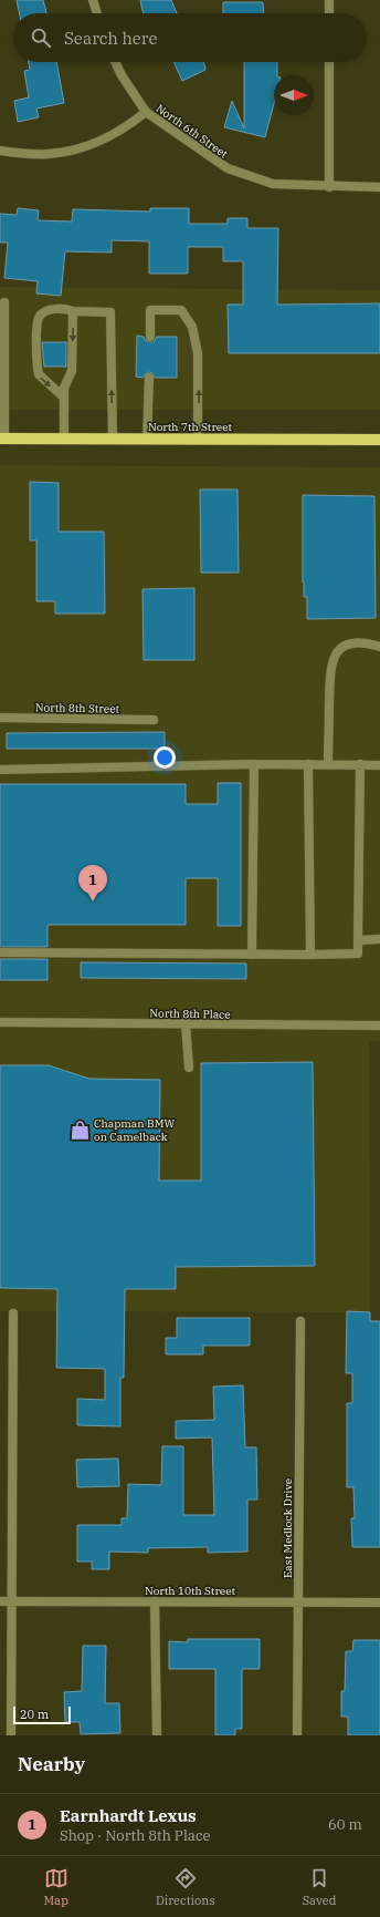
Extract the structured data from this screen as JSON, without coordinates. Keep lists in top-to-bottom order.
{
  "streets": {
    "main road": ["North 7th Street"],
    "street": [
      "North 6th Street",
      "North 8th Street",
      "North 8th Place",
      "East Medlock Drive",
      "North 10th Street"
    ]
  },
  "crossings": [
    ["East Medlock Drive", "North 10th Street"]
  ],
  "places": {
    "shop": ["Chapman BMW on Camelback"]
  },
  "scale_bar": "20 m",
  "north": "right",
  "page": {
    "search": "Search here",
    "pins": "1",
    "scale": "20 m",
    "heading": "Nearby",
    "list": [
      {
        "mark": "1",
        "name": "Earnhardt Lexus",
        "note": "Shop · North 8th Place",
        "value": "60 m"
      }
    ],
    "nav": ["Map", "Directions", "Saved"]
  }
}
